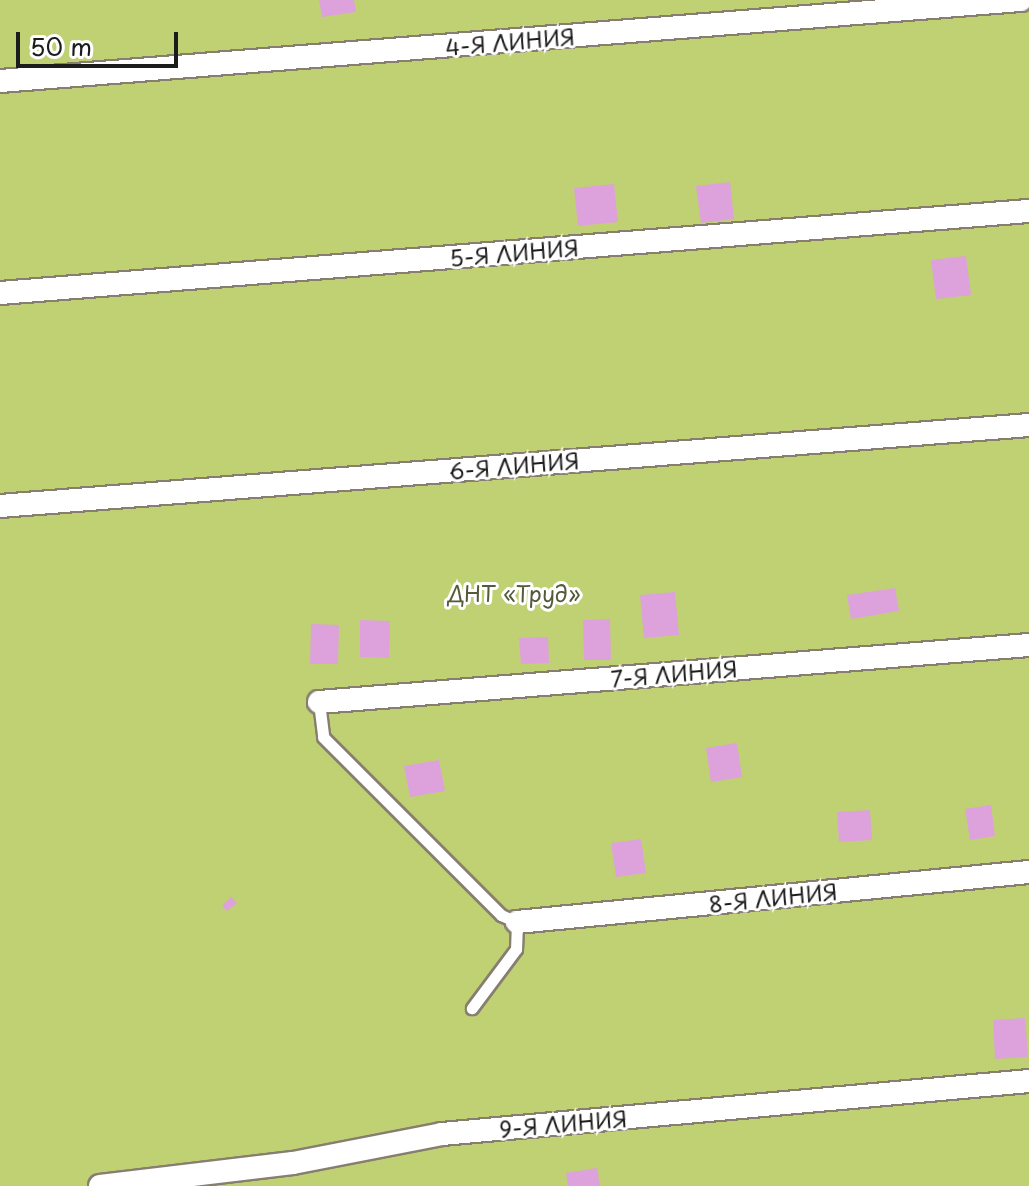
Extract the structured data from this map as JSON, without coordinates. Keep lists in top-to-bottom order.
{
  "streets": {
    "street": [
      "4-Я ЛИНИЯ",
      "5-Я ЛИНИЯ",
      "6-Я ЛИНИЯ",
      "7-Я ЛИНИЯ",
      "8-Я ЛИНИЯ",
      "9-Я ЛИНИЯ"
    ]
  },
  "parks": ["ДНТ «Труд»"],
  "scale_bar": "50 m"
}
